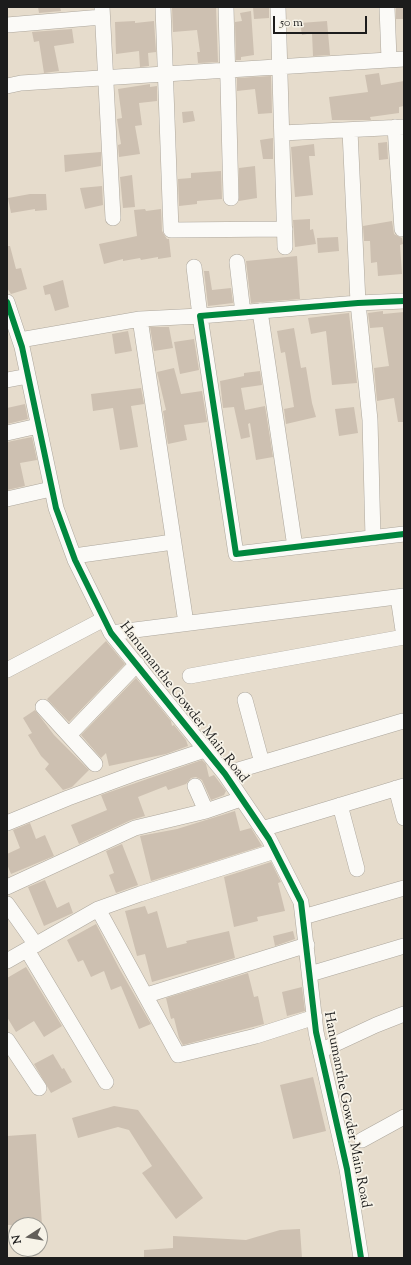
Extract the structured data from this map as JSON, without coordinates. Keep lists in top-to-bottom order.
{
  "streets": {
    "street": ["Hanumanthe Gowder Main Road"]
  },
  "scale_bar": "50 m",
  "north": "left"
}
